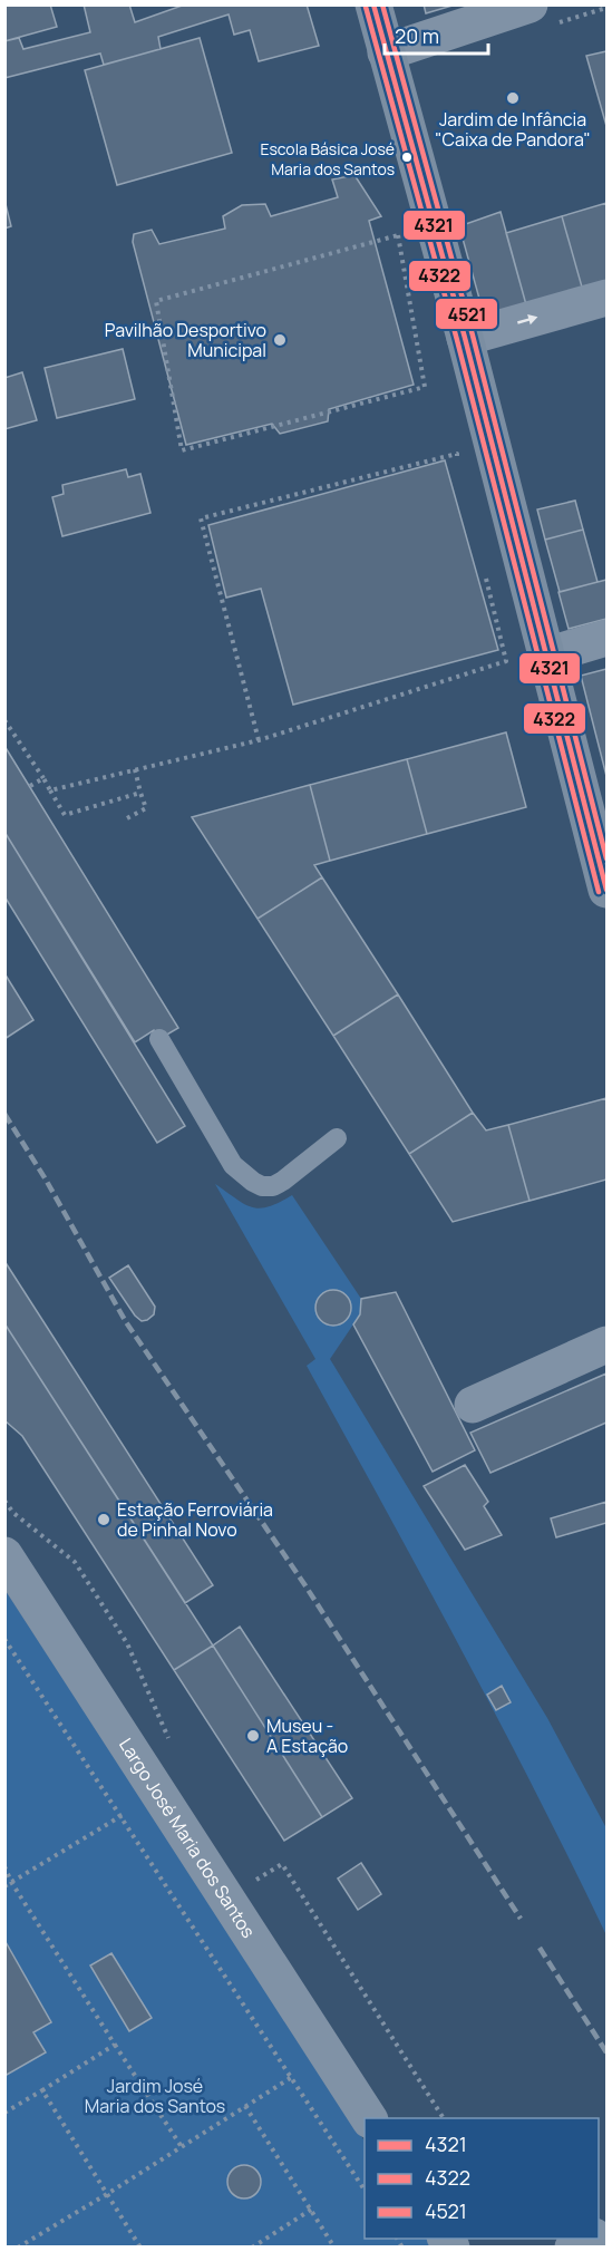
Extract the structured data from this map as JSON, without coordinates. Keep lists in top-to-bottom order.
{
  "streets": {
    "street": ["Largo José Maria dos Santos"]
  },
  "parks": ["Jardim José Maria dos Santos"],
  "places": [
    "Jardim de Infância \"Caixa de Pandora\"",
    "Escola Básica José Maria dos Santos",
    "Pavilhão Desportivo Municipal",
    "Estação Ferroviária de Pinhal Novo",
    "Museu - A Estação"
  ],
  "lines": ["transit line 4321", "transit line 4521", "transit line 4322"],
  "legend": ["4321", "4322", "4521"],
  "scale_bar": "20 m"
}
